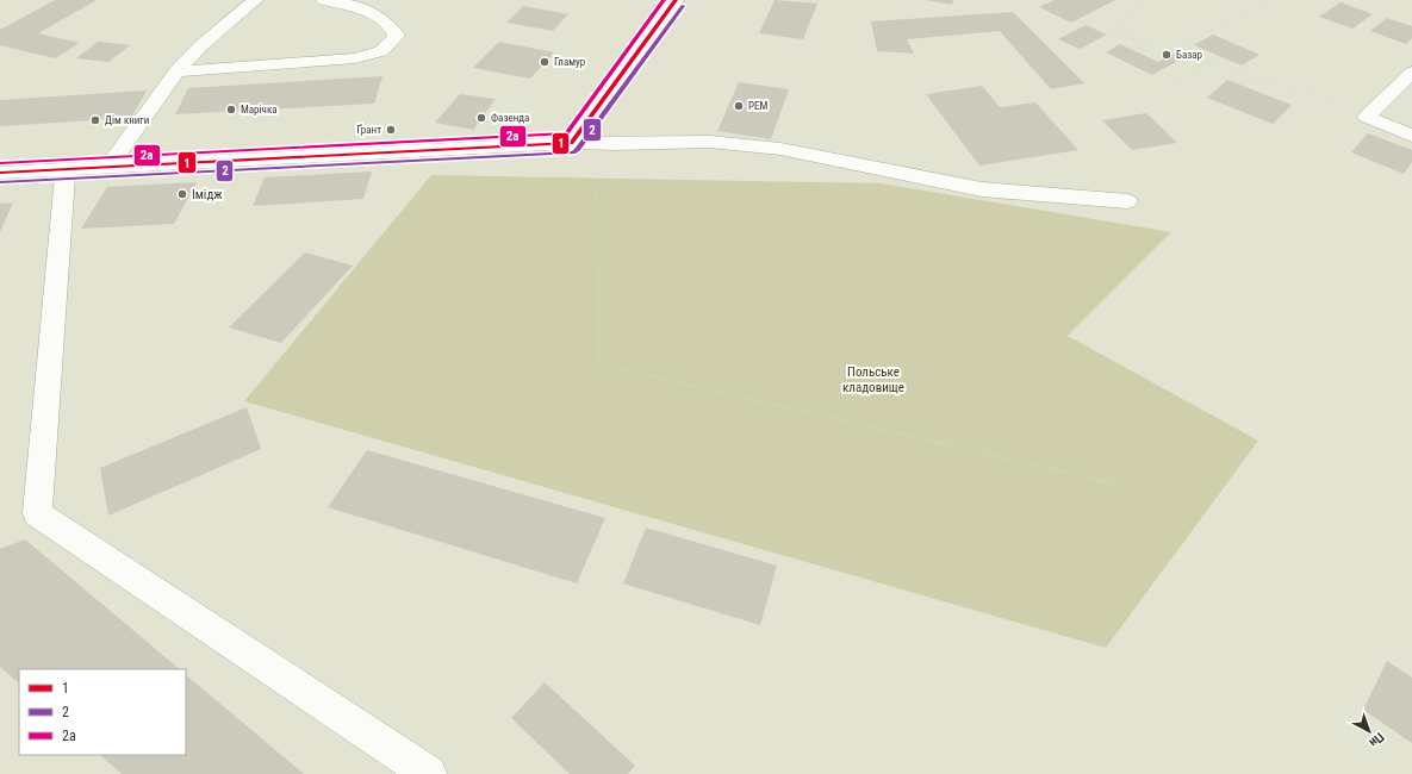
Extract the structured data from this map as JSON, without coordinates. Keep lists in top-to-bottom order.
{
  "parks": ["Польське кладовище"],
  "places": [
    "Базар",
    "Гламур",
    "РЕМ",
    "Марічка",
    "Фазенда",
    "Дім книги",
    "Ґрант",
    "Імідж"
  ],
  "lines": ["transit line 1", "transit line 2а", "transit line 2"],
  "legend": ["1", "2", "2а"],
  "north": "bottom right"
}
